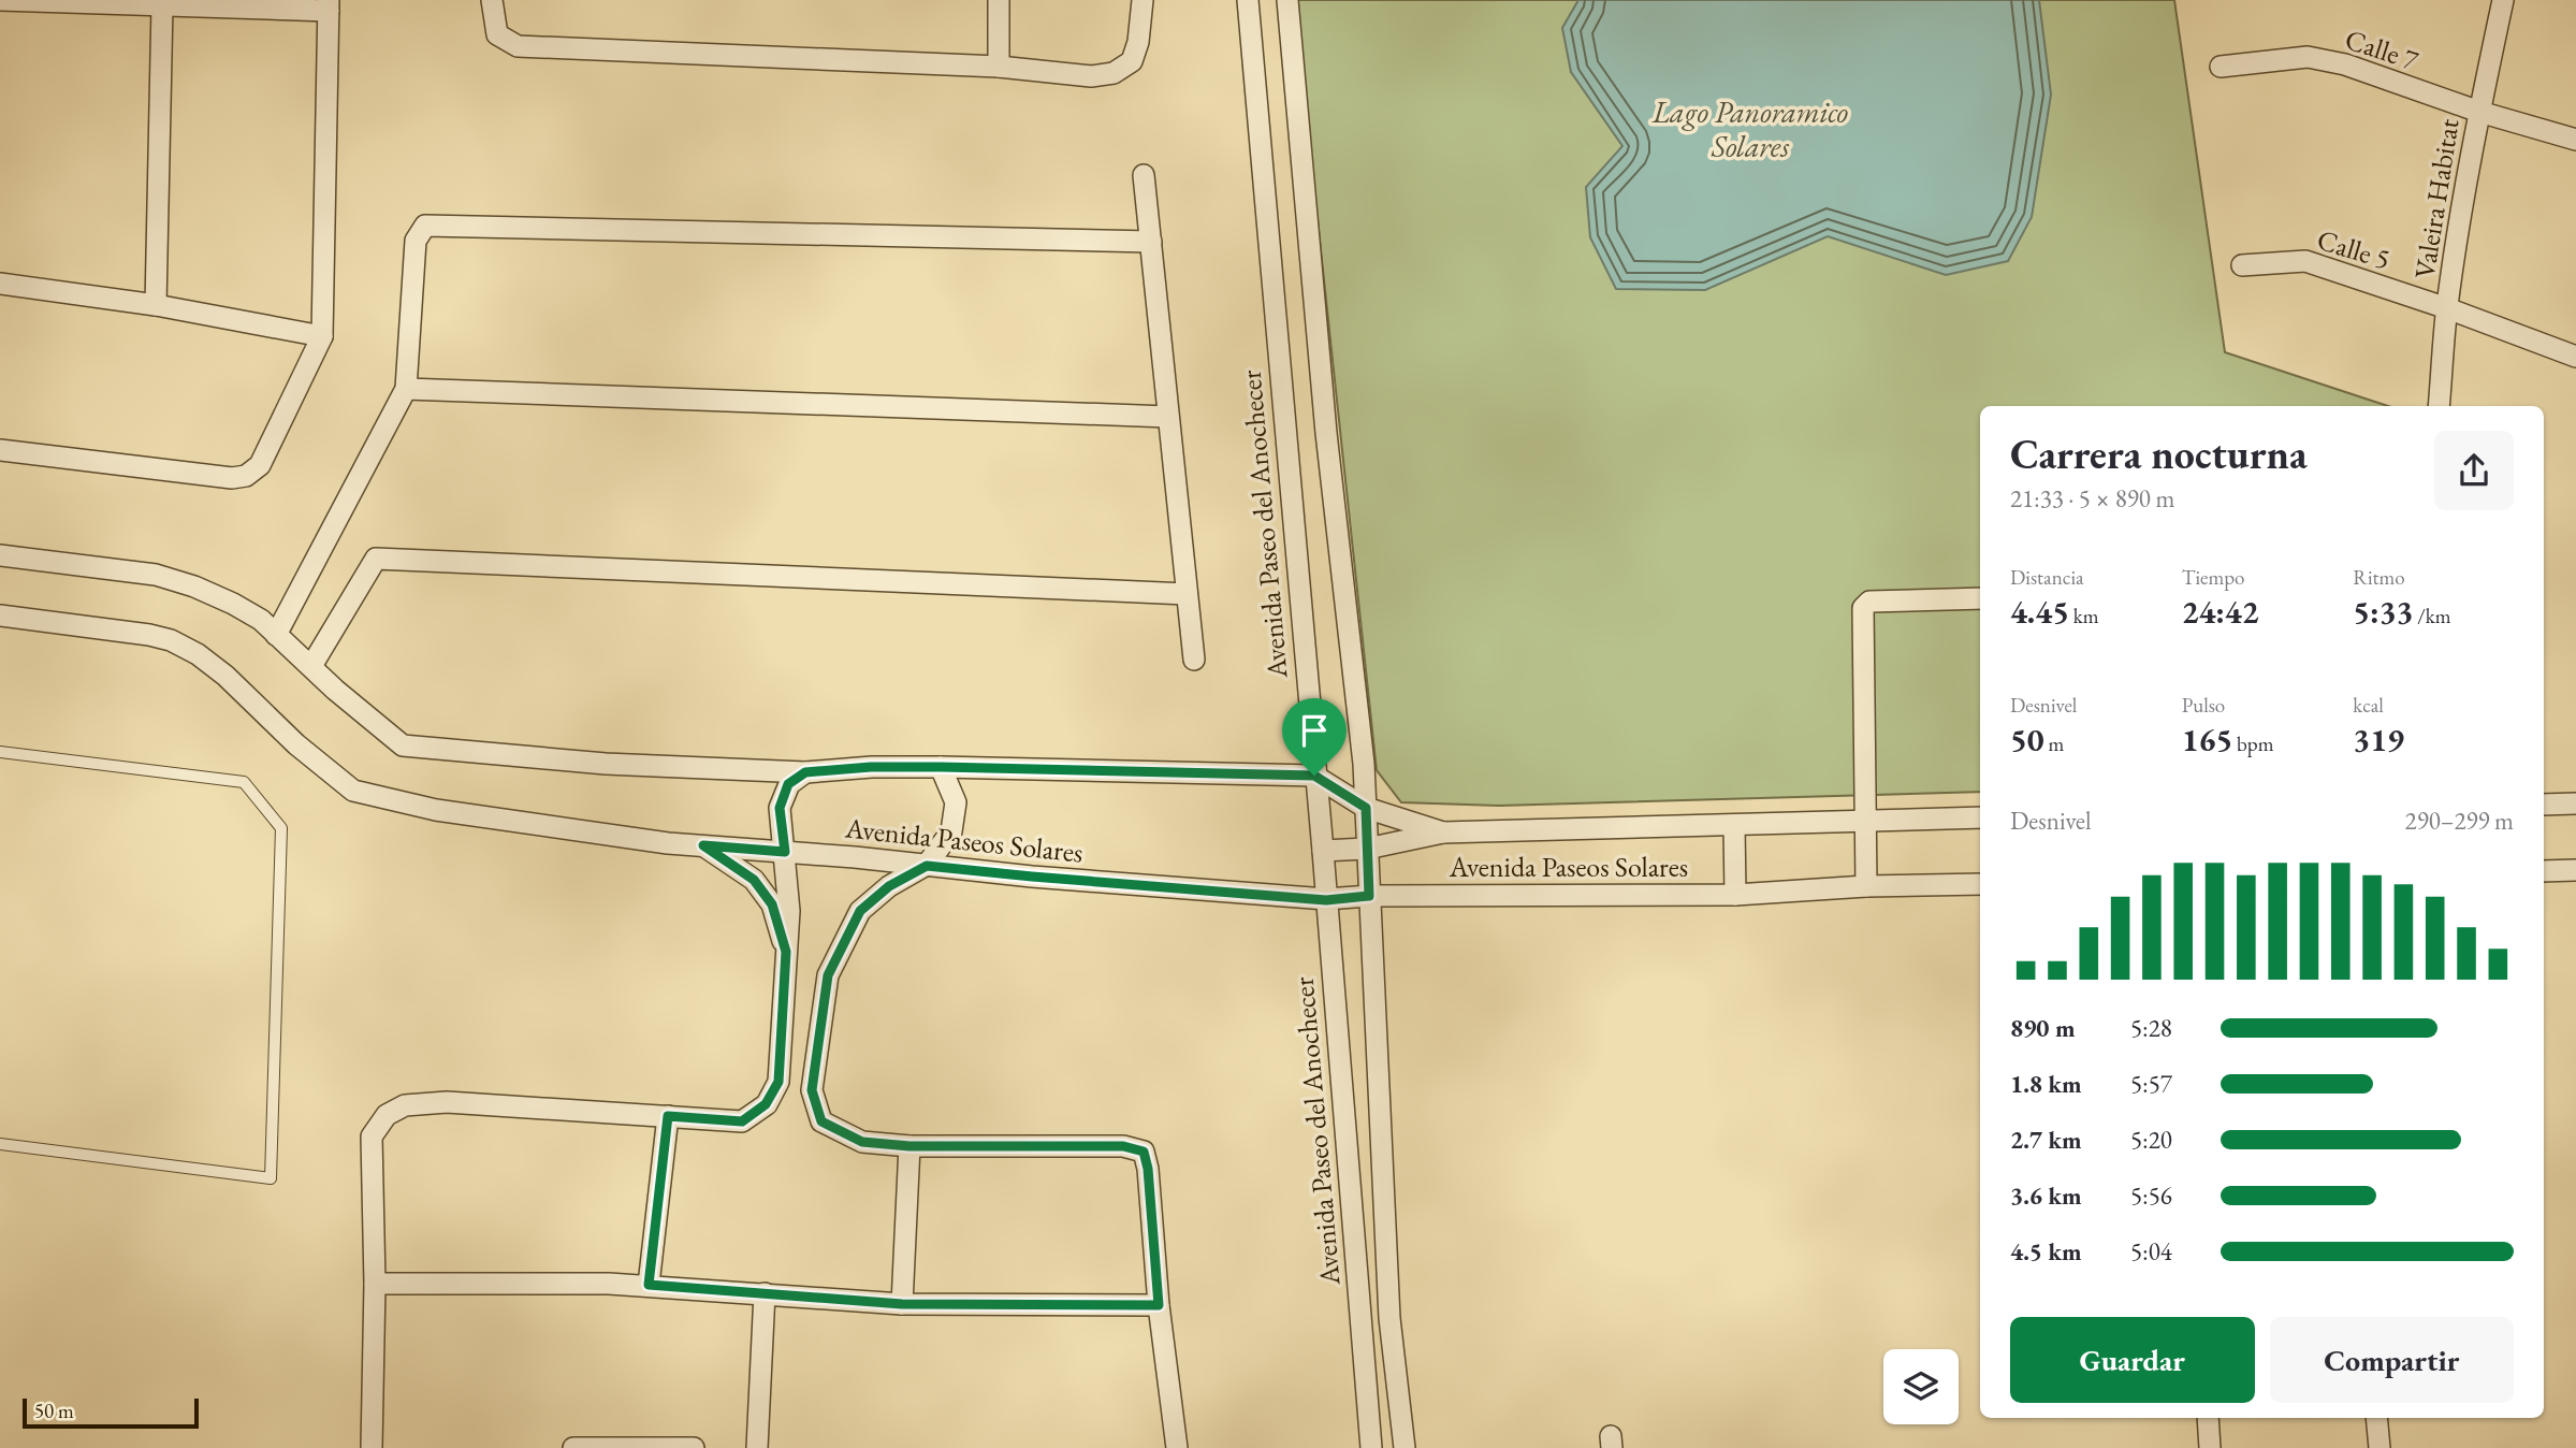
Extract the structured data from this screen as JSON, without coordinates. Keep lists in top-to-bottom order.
{
  "streets": {
    "street": [
      "Calle 7",
      "Valeira Habitat",
      "Calle 5",
      "Avenida Paseo del Anochecer",
      "Avenida Paseos Solares"
    ]
  },
  "crossings": [
    ["Calle 7", "Valeira Habitat"],
    ["Valeira Habitat", "Calle 5"],
    ["Avenida Paseo del Anochecer", "Avenida Paseos Solares"]
  ],
  "water": ["Lago Panoramico Solares"],
  "scale_bar": "50 m",
  "page": {
    "heading": ["Carrera nocturna", "21:33 · 5 × 890 m"],
    "stats": [
      ["Distancia", "4.45 km"],
      ["Tiempo", "24:42"],
      ["Ritmo", "5:33 /km"],
      ["Desnivel", "50 m"],
      ["Pulso", "165 bpm"],
      ["kcal", "319"]
    ],
    "chart": ["Desnivel", "290–299 m"],
    "list": [
      {
        "name": "890 m",
        "note": "5:28"
      },
      {
        "name": "1.8 km",
        "note": "5:57"
      },
      {
        "name": "2.7 km",
        "note": "5:20"
      },
      {
        "name": "3.6 km",
        "note": "5:56"
      },
      {
        "name": "4.5 km",
        "note": "5:04"
      }
    ],
    "buttons": ["Guardar", "Compartir"],
    "scale": "50 m"
  }
}
